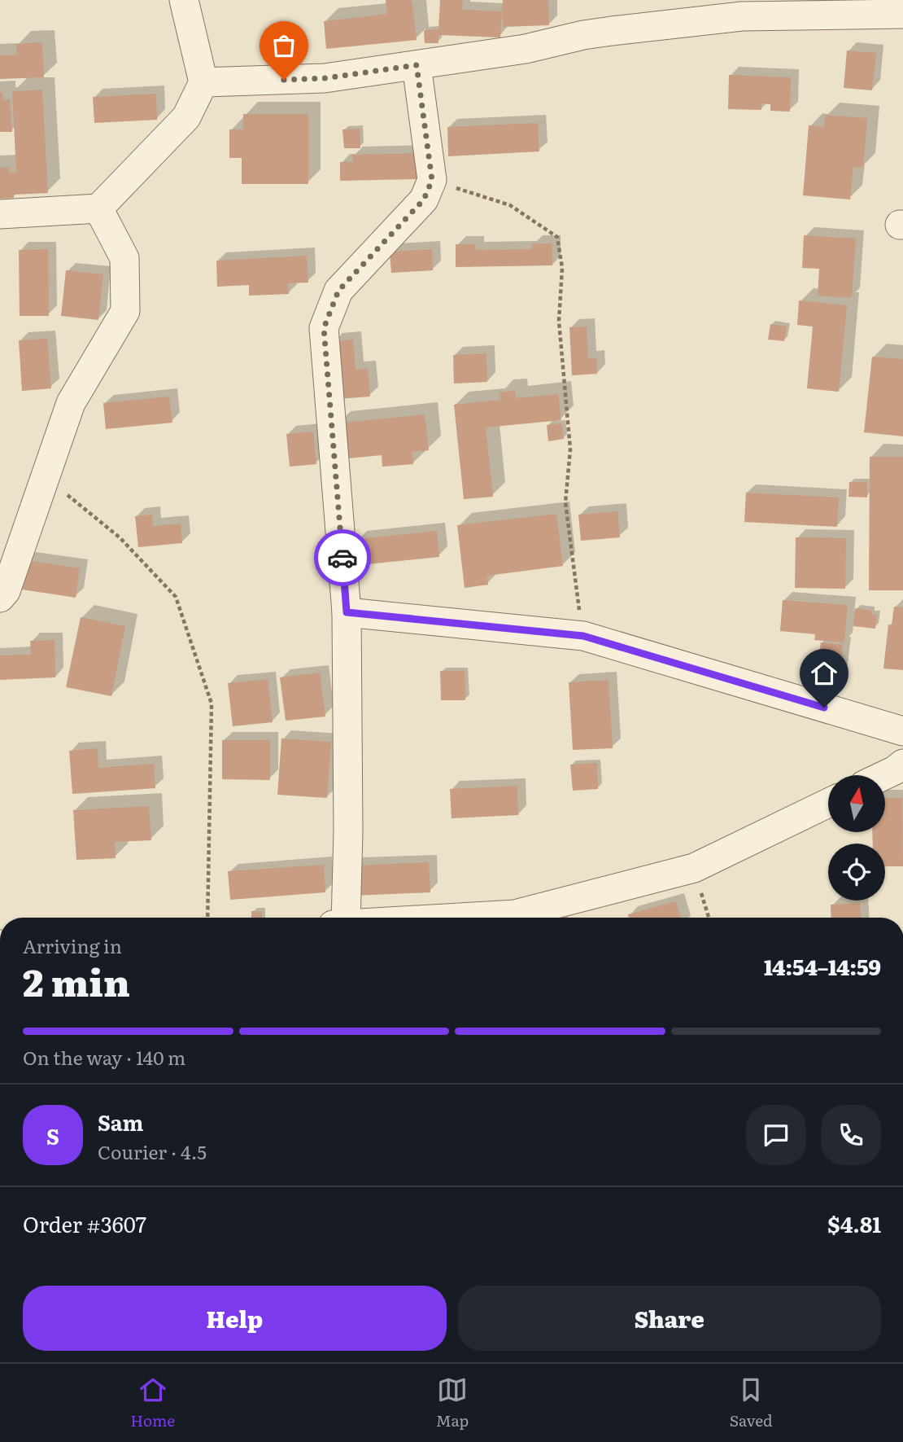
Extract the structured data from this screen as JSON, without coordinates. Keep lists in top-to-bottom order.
{
  "north": "top",
  "page": {
    "heading": ["2 min", "Arriving in", "14:54–14:59"],
    "panel": [
      "Sam",
      "Courier · 4.5",
      "Order #3607",
      "$4.81"
    ],
    "bar": "On the way · 140 m",
    "round": "S",
    "buttons": ["Help", "Share"],
    "tabs": ["Home", "Map", "Saved"]
  }
}
